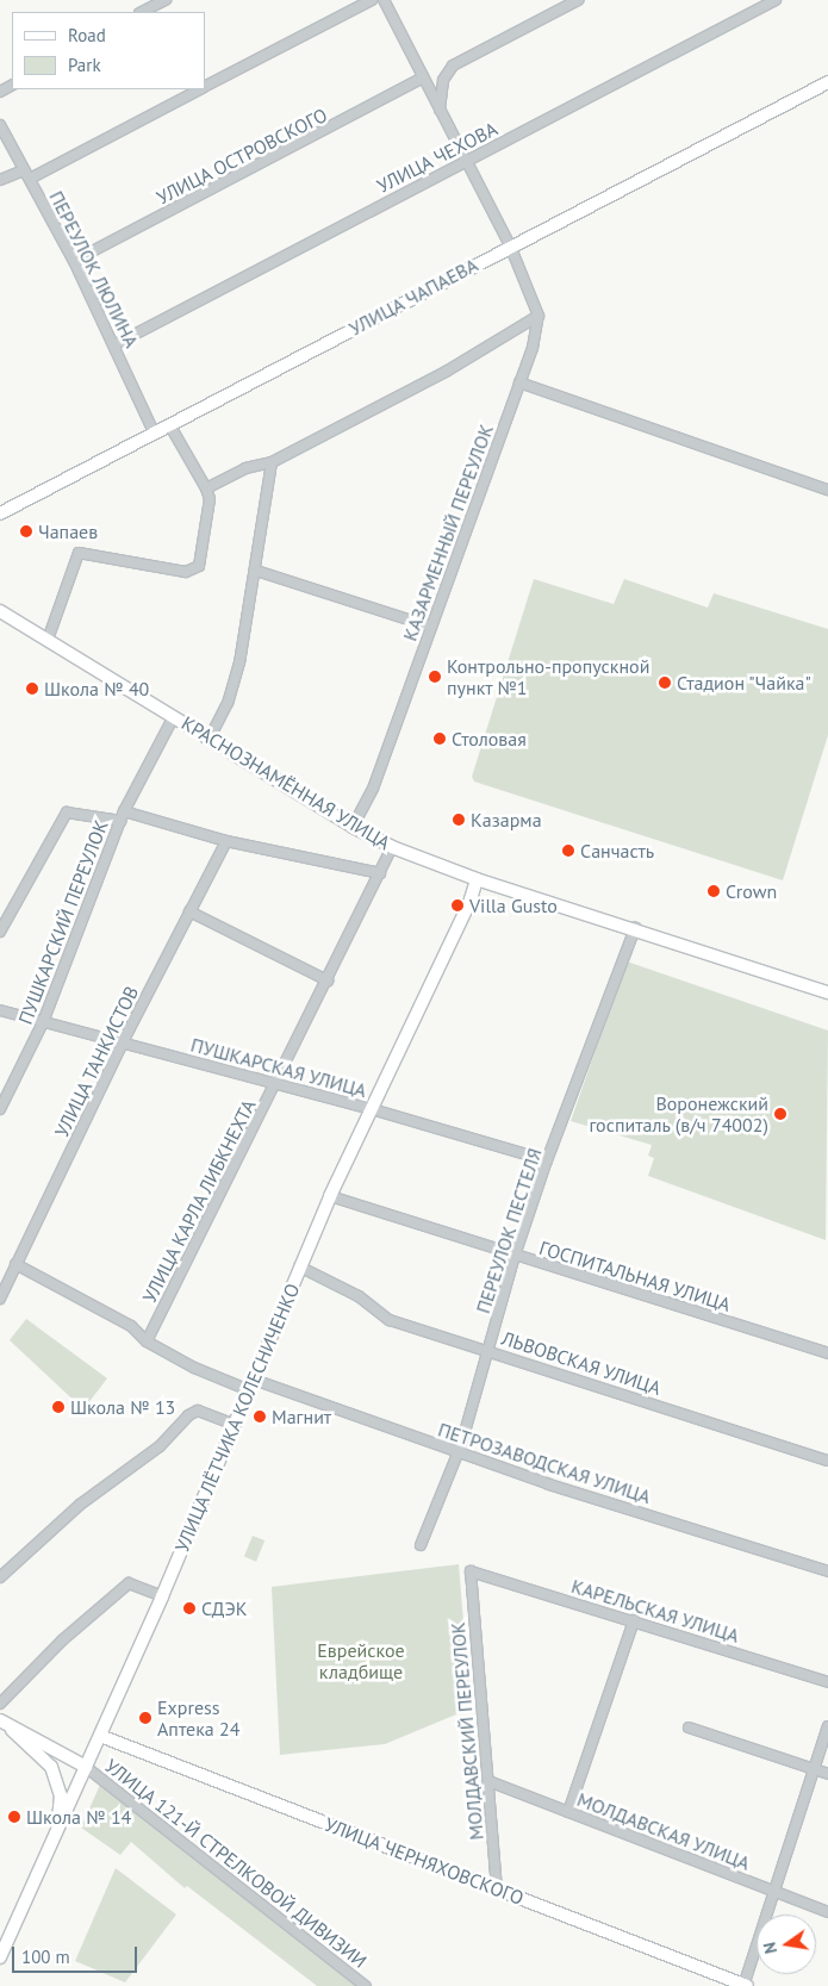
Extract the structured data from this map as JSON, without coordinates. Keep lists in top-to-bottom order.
{
  "streets": {
    "street": [
      "УЛИЦА ОСТРОВСКОГО",
      "УЛИЦА ЧЕХОВА",
      "ПЕРЕУЛОК ЛЮЛИНА",
      "УЛИЦА ЧАПАЕВА",
      "КАЗАРМЕННЫЙ ПЕРЕУЛОК",
      "КРАСНОЗНАМЁННАЯ УЛИЦА",
      "ПУШКАРСКИЙ ПЕРЕУЛОК",
      "УЛИЦА ТАНКИСТОВ",
      "ПУШКАРСКАЯ УЛИЦА",
      "УЛИЦА КАРЛА ЛИБКНЕХТА",
      "ПЕРЕУЛОК ПЕСТЕЛЯ",
      "ГОСПИТАЛЬНАЯ УЛИЦА",
      "ЛЬВОВСКАЯ УЛИЦА",
      "УЛИЦА ЛЁТЧИКА КОЛЕСНИЧЕНКО",
      "ПЕТРОЗАВОДСКАЯ УЛИЦА",
      "КАРЕЛЬСКАЯ УЛИЦА",
      "МОЛДАВСКИЙ ПЕРЕУЛОК",
      "МОЛДАВСКАЯ УЛИЦА",
      "УЛИЦА ЧЕРНЯХОВСКОГО",
      "УЛИЦА 121-Й СТРЕЛКОВОЙ ДИВИЗИИ"
    ]
  },
  "crossings": [
    ["УЛИЦА ОСТРОВСКОГО", "ПЕРЕУЛОК ЛЮЛИНА"],
    ["УЛИЦА ЧЕХОВА", "ПЕРЕУЛОК ЛЮЛИНА"],
    ["ПЕРЕУЛОК ЛЮЛИНА", "УЛИЦА ЧАПАЕВА"],
    ["КАЗАРМЕННЫЙ ПЕРЕУЛОК", "КРАСНОЗНАМЁННАЯ УЛИЦА"],
    ["КРАСНОЗНАМЁННАЯ УЛИЦА", "ПУШКАРСКИЙ ПЕРЕУЛОК"],
    ["КРАСНОЗНАМЁННАЯ УЛИЦА", "УЛИЦА КАРЛА ЛИБКНЕХТА"],
    ["КРАСНОЗНАМЁННАЯ УЛИЦА", "ПЕРЕУЛОК ПЕСТЕЛЯ"],
    ["КРАСНОЗНАМЁННАЯ УЛИЦА", "УЛИЦА ЛЁТЧИКА КОЛЕСНИЧЕНКО"],
    ["ПУШКАРСКИЙ ПЕРЕУЛОК", "УЛИЦА ТАНКИСТОВ"],
    ["ПУШКАРСКИЙ ПЕРЕУЛОК", "ПУШКАРСКАЯ УЛИЦА"],
    ["ПУШКАРСКИЙ ПЕРЕУЛОК", "УЛИЦА КАРЛА ЛИБКНЕХТА"],
    ["УЛИЦА ТАНКИСТОВ", "ПУШКАРСКАЯ УЛИЦА"],
    ["УЛИЦА ТАНКИСТОВ", "ПЕТРОЗАВОДСКАЯ УЛИЦА"],
    ["ПУШКАРСКАЯ УЛИЦА", "УЛИЦА КАРЛА ЛИБКНЕХТА"],
    ["ПУШКАРСКАЯ УЛИЦА", "ПЕРЕУЛОК ПЕСТЕЛЯ"],
    ["ПУШКАРСКАЯ УЛИЦА", "УЛИЦА ЛЁТЧИКА КОЛЕСНИЧЕНКО"],
    ["УЛИЦА КАРЛА ЛИБКНЕХТА", "ПЕТРОЗАВОДСКАЯ УЛИЦА"],
    ["ПЕРЕУЛОК ПЕСТЕЛЯ", "ГОСПИТАЛЬНАЯ УЛИЦА"],
    ["ПЕРЕУЛОК ПЕСТЕЛЯ", "ЛЬВОВСКАЯ УЛИЦА"],
    ["ПЕРЕУЛОК ПЕСТЕЛЯ", "ПЕТРОЗАВОДСКАЯ УЛИЦА"],
    ["ГОСПИТАЛЬНАЯ УЛИЦА", "УЛИЦА ЛЁТЧИКА КОЛЕСНИЧЕНКО"],
    ["ЛЬВОВСКАЯ УЛИЦА", "УЛИЦА ЛЁТЧИКА КОЛЕСНИЧЕНКО"],
    ["УЛИЦА ЛЁТЧИКА КОЛЕСНИЧЕНКО", "ПЕТРОЗАВОДСКАЯ УЛИЦА"],
    ["УЛИЦА ЛЁТЧИКА КОЛЕСНИЧЕНКО", "УЛИЦА ЧЕРНЯХОВСКОГО"],
    ["УЛИЦА ЛЁТЧИКА КОЛЕСНИЧЕНКО", "УЛИЦА 121-Й СТРЕЛКОВОЙ ДИВИЗИИ"],
    ["КАРЕЛЬСКАЯ УЛИЦА", "МОЛДАВСКИЙ ПЕРЕУЛОК"],
    ["МОЛДАВСКИЙ ПЕРЕУЛОК", "МОЛДАВСКАЯ УЛИЦА"],
    ["МОЛДАВСКИЙ ПЕРЕУЛОК", "УЛИЦА ЧЕРНЯХОВСКОГО"]
  ],
  "parks": ["Еврейское кладбище"],
  "places": [
    "Чапаев",
    "Контрольно-пропускной пункт №1",
    "Стадион \"Чайка\"",
    "Школа № 40",
    "Столовая",
    "Казарма",
    "Санчасть",
    "Crown",
    "Villa Gusto",
    "Воронежский госпиталь (в/ч 74002)",
    "Школа № 13",
    "Магнит",
    "СДЭК",
    "Express Аптека 24",
    "Школа № 14"
  ],
  "legend": ["Road", "Park"],
  "scale_bar": "100 m",
  "north": "left"
}
